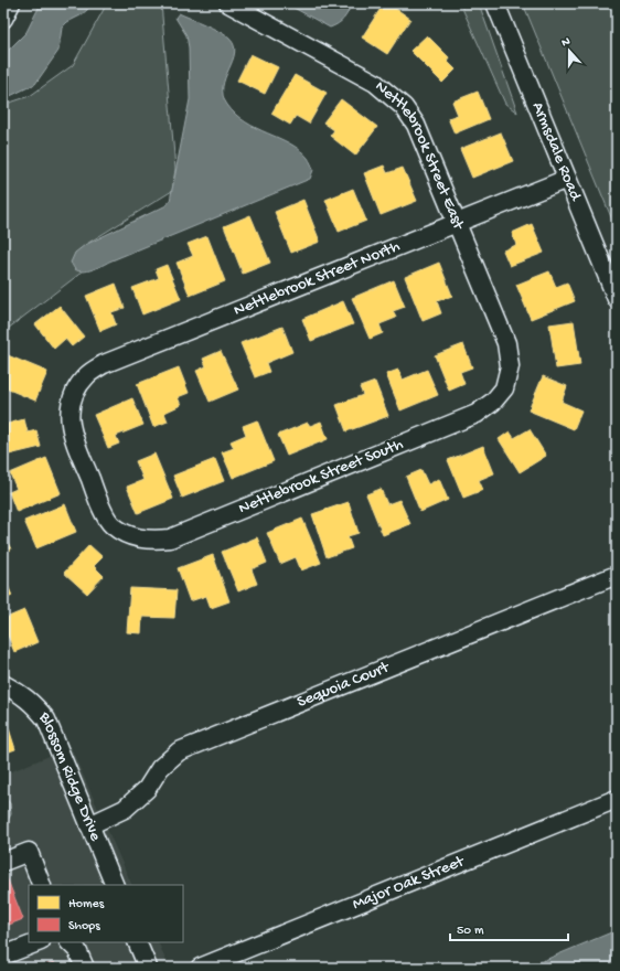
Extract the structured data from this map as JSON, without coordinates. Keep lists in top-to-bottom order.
{
  "streets": {
    "street": [
      "Armsdale Road",
      "Nettlebrook Street East",
      "Nettlebrook Street North",
      "Nettlebrook Street South",
      "Sequoia Court",
      "Blossom Ridge Drive",
      "Major Oak Street"
    ]
  },
  "crossings": [
    ["Armsdale Road", "Nettlebrook Street North"],
    ["Nettlebrook Street East", "Nettlebrook Street North"],
    ["Nettlebrook Street East", "Nettlebrook Street South"],
    ["Nettlebrook Street North", "Nettlebrook Street South"],
    ["Sequoia Court", "Blossom Ridge Drive"]
  ],
  "legend": ["Homes", "Shops"],
  "scale_bar": "50 m",
  "north": "top"
}
